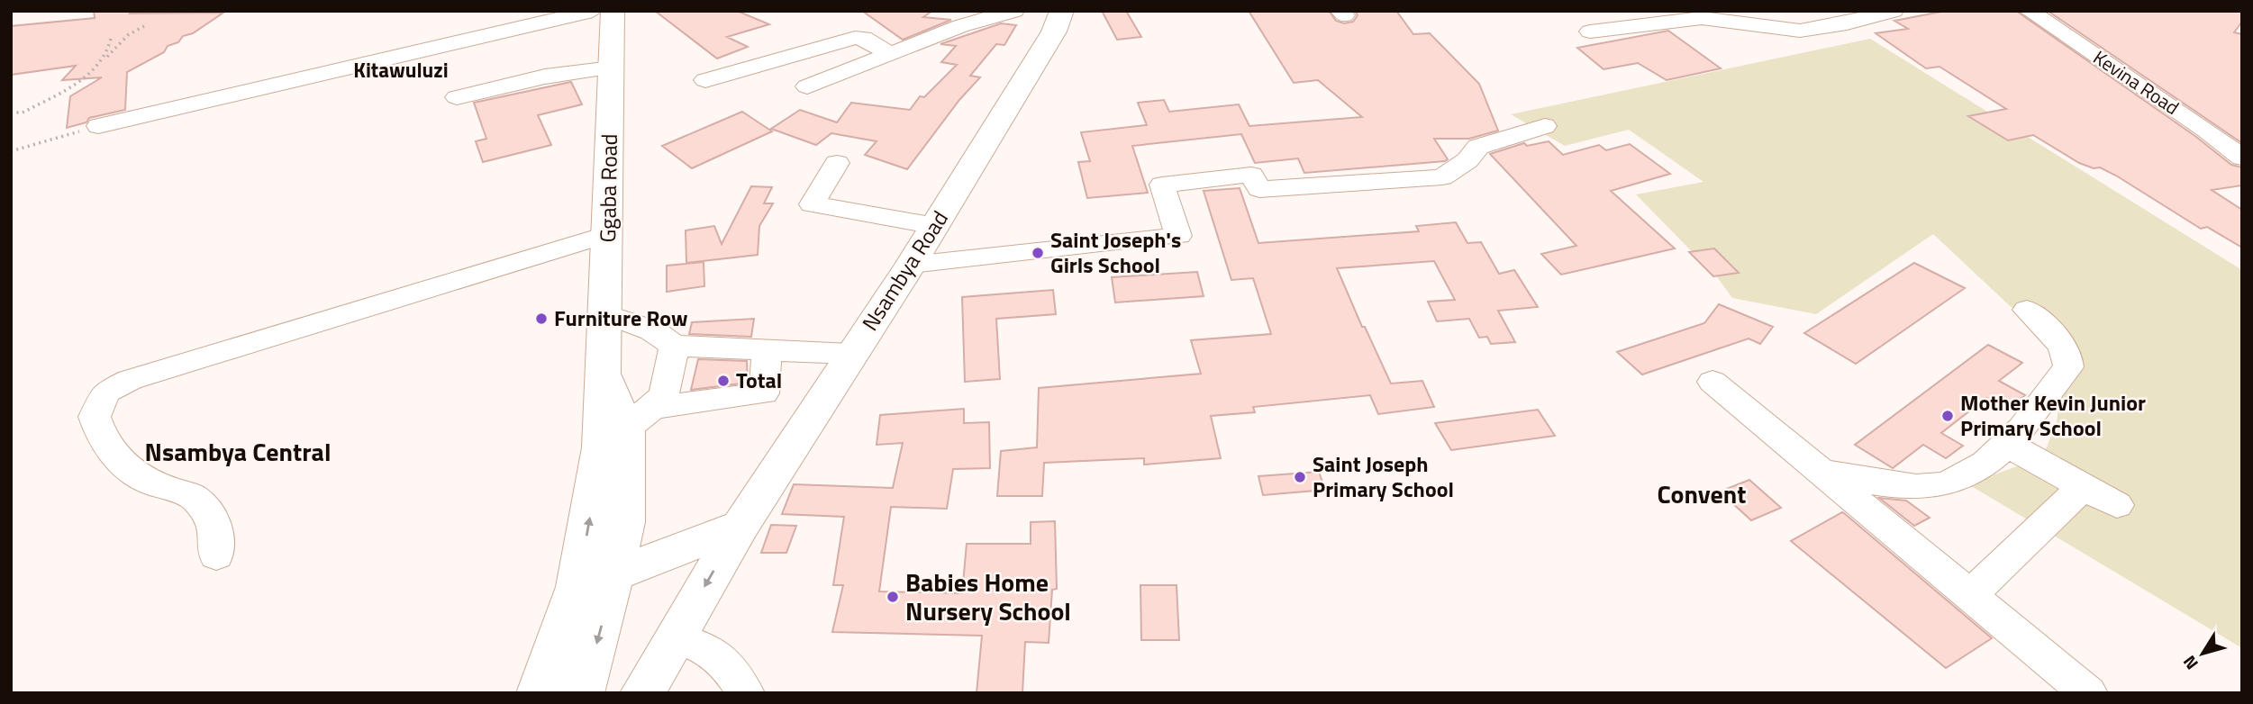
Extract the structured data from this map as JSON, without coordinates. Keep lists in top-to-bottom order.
{
  "streets": {
    "main road": ["Ggaba Road", "Nsambya Road"],
    "street": ["Kevina Road"]
  },
  "districts": ["Kitawuluzi", "Nsambya Central", "Convent"],
  "places": [
    "Saint Joseph's Girls School",
    "Furniture Row",
    "Total",
    "Mother Kevin Junior Primary School",
    "Saint Joseph Primary School",
    "Babies Home Nursery School"
  ],
  "north": "bottom left"
}
